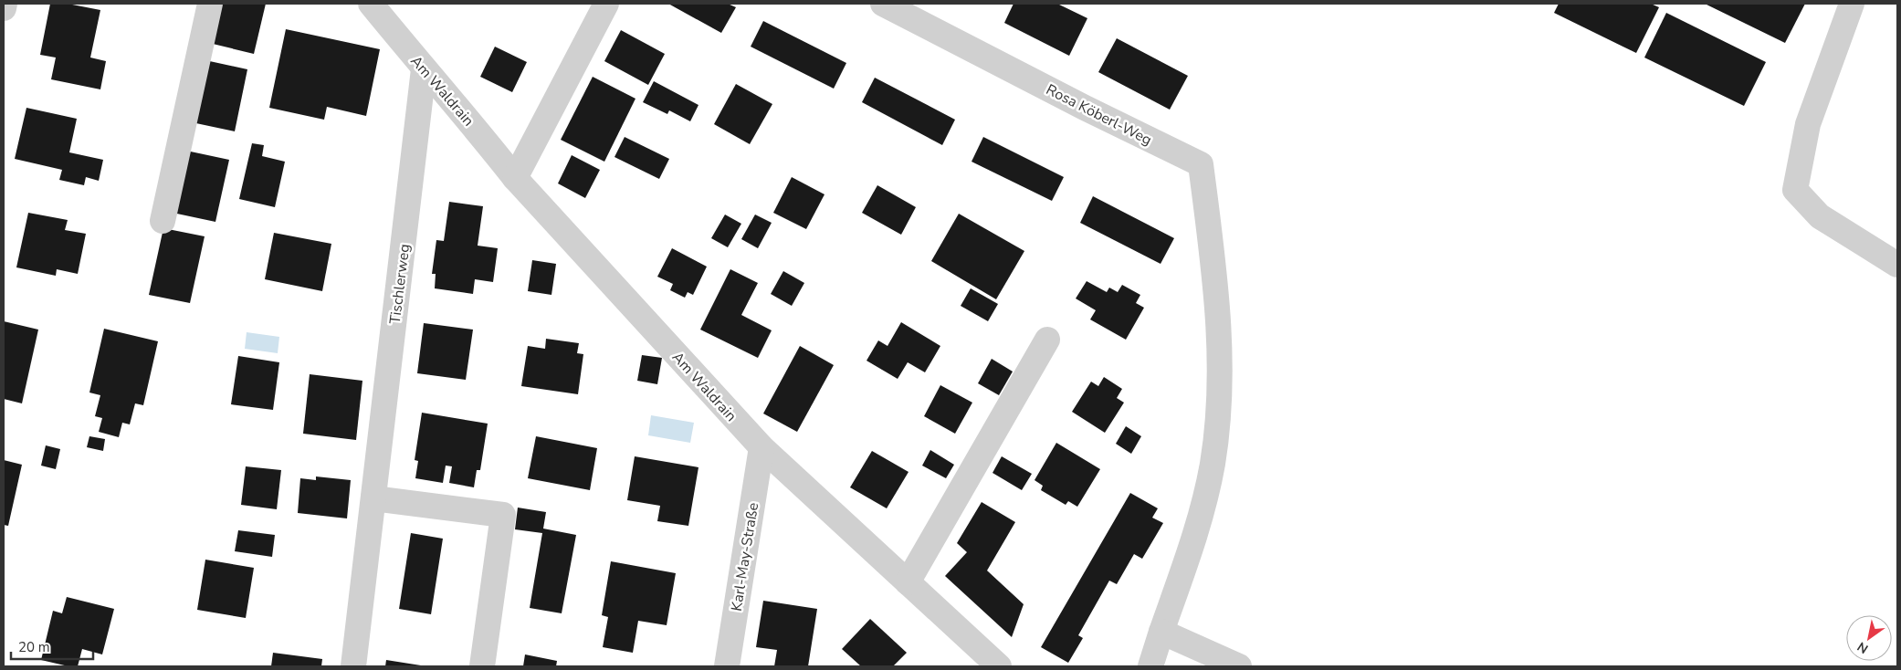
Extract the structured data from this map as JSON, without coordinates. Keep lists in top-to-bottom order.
{
  "streets": {
    "street": [
      "Am Waldrain",
      "Rosa Köberl-Weg",
      "Tischlerweg",
      "Karl-May-Straße"
    ]
  },
  "crossings": [
    ["Am Waldrain", "Tischlerweg"],
    ["Am Waldrain", "Karl-May-Straße"]
  ],
  "scale_bar": "20 m",
  "north": "bottom left"
}
